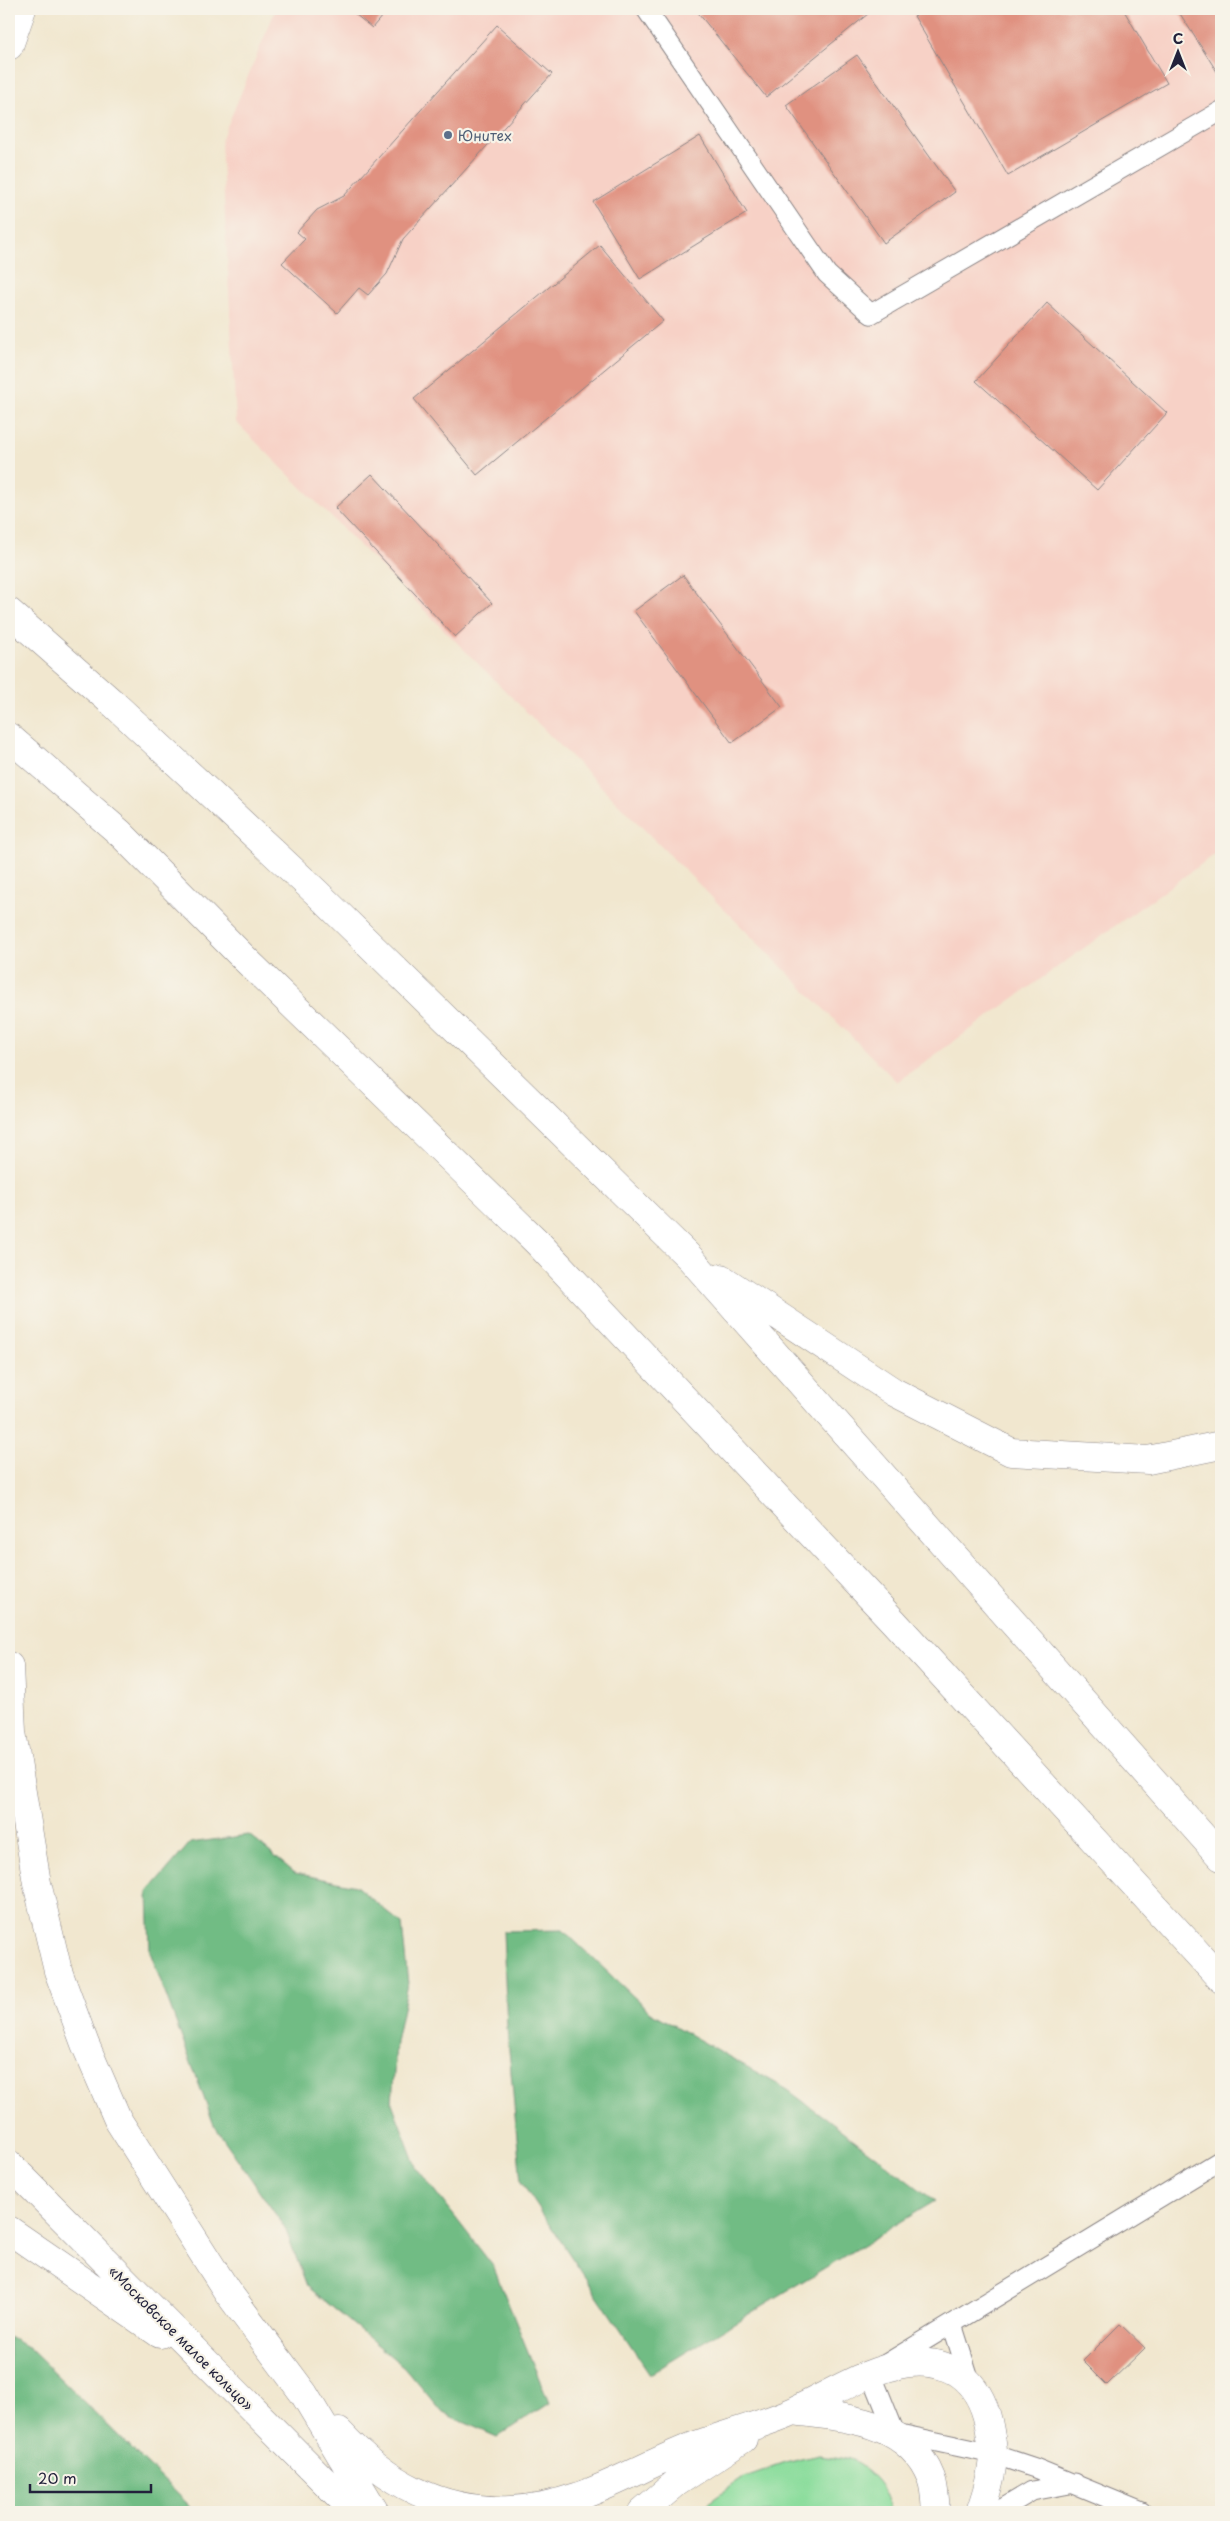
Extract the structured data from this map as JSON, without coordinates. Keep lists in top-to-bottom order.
{
  "streets": {
    "highway": ["«Московское малое кольцо»"]
  },
  "places": ["Юнитех"],
  "scale_bar": "20 m",
  "north": "top"
}
